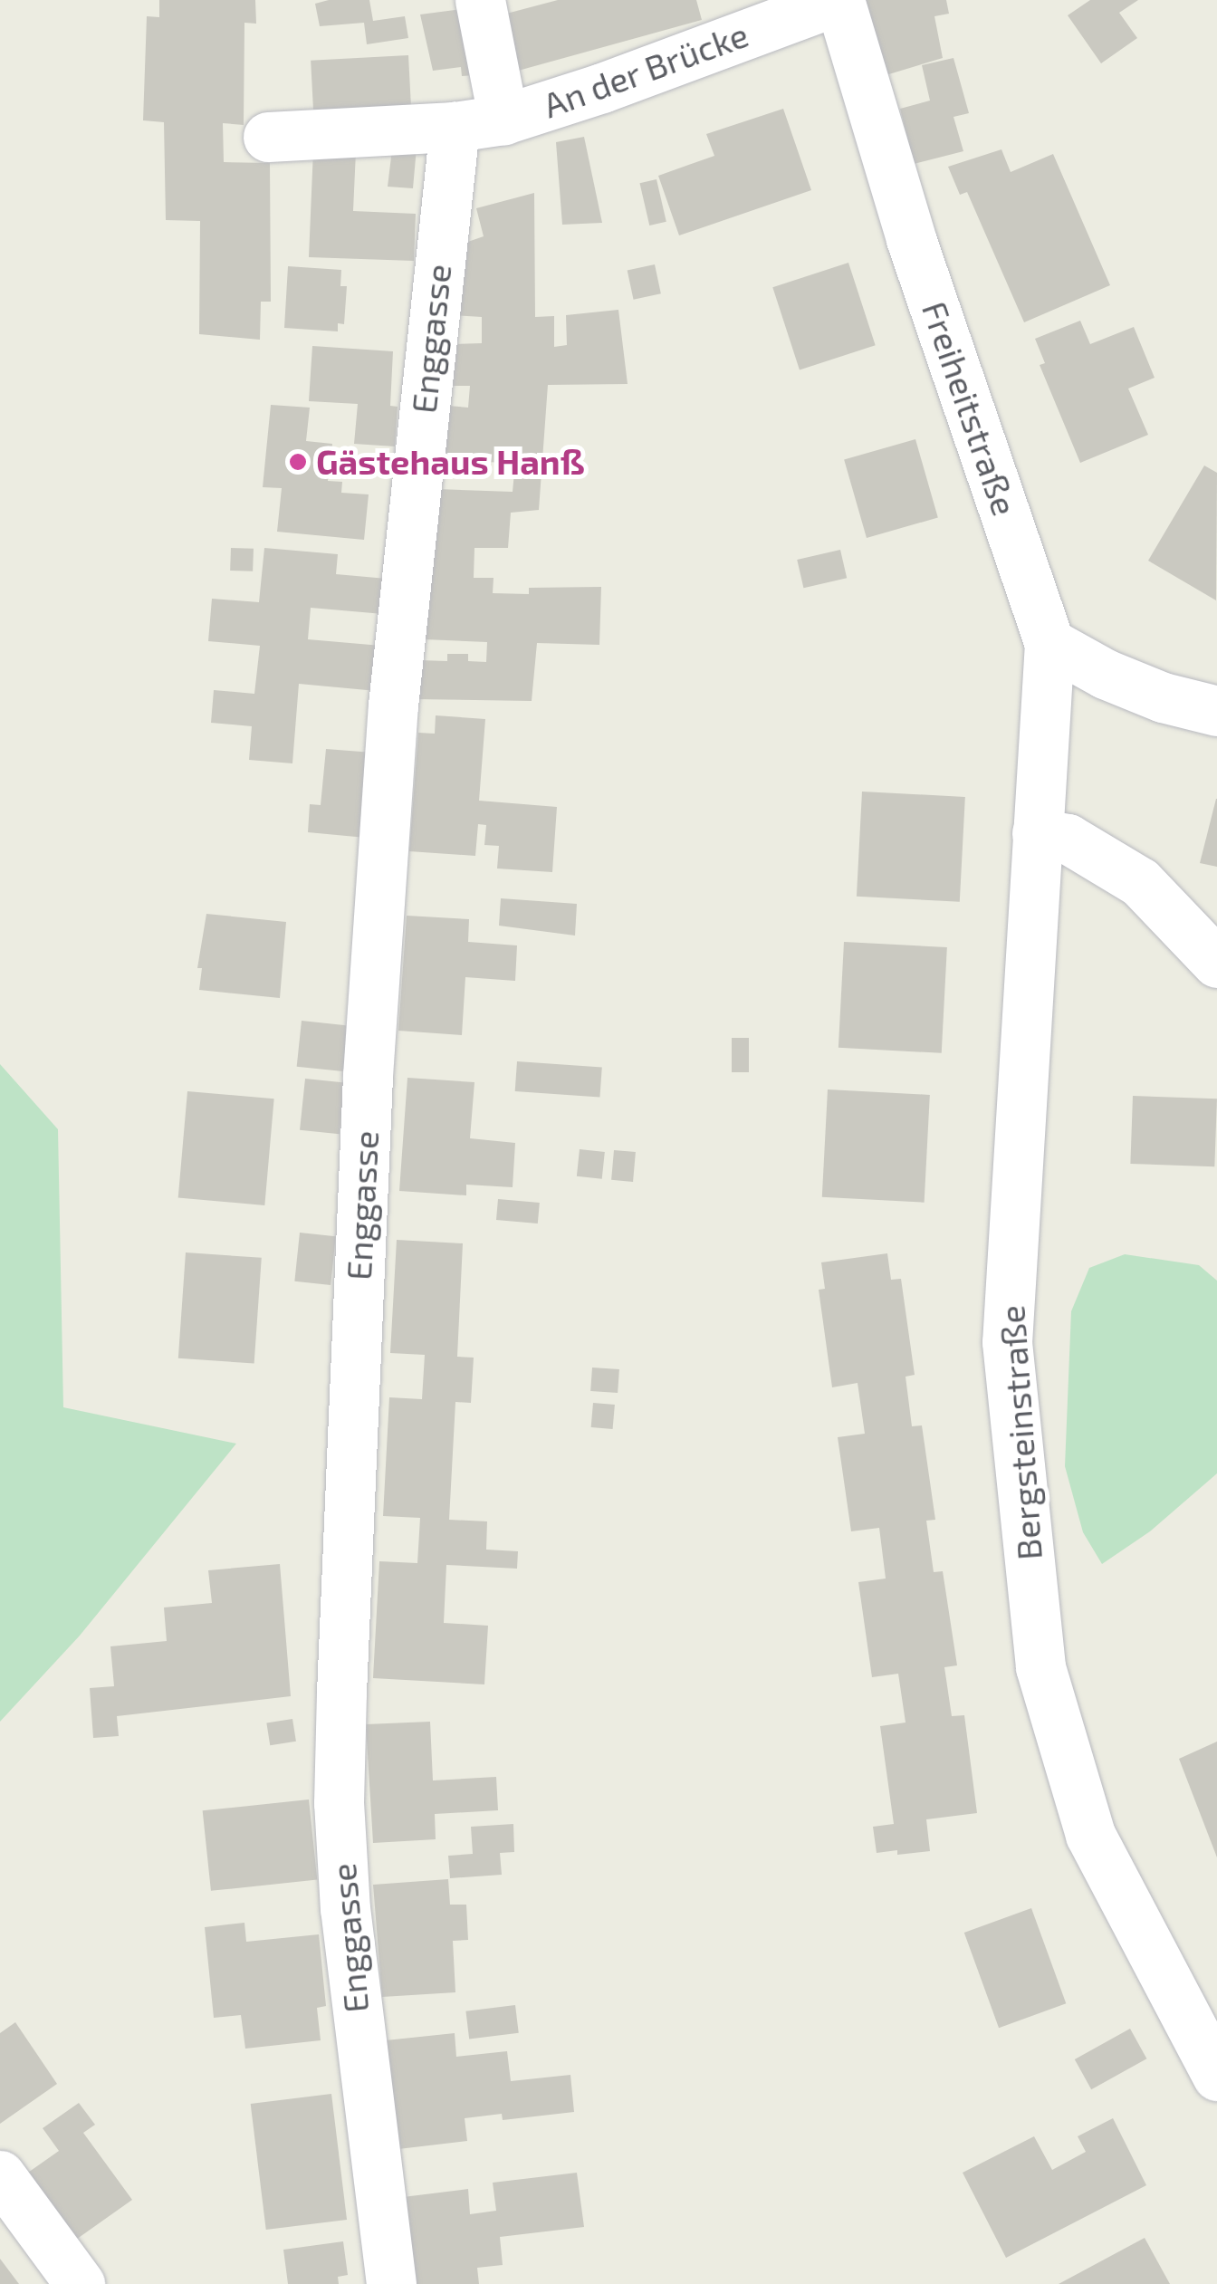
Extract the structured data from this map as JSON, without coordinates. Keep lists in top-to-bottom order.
{
  "streets": {
    "street": [
      "An der Brücke",
      "Enggasse",
      "Freiheitstraße",
      "Bergsteinstraße"
    ]
  },
  "crossings": [
    ["An der Brücke", "Freiheitstraße"],
    ["Freiheitstraße", "Bergsteinstraße"]
  ],
  "places": ["Gästehaus Hanß"]
}
